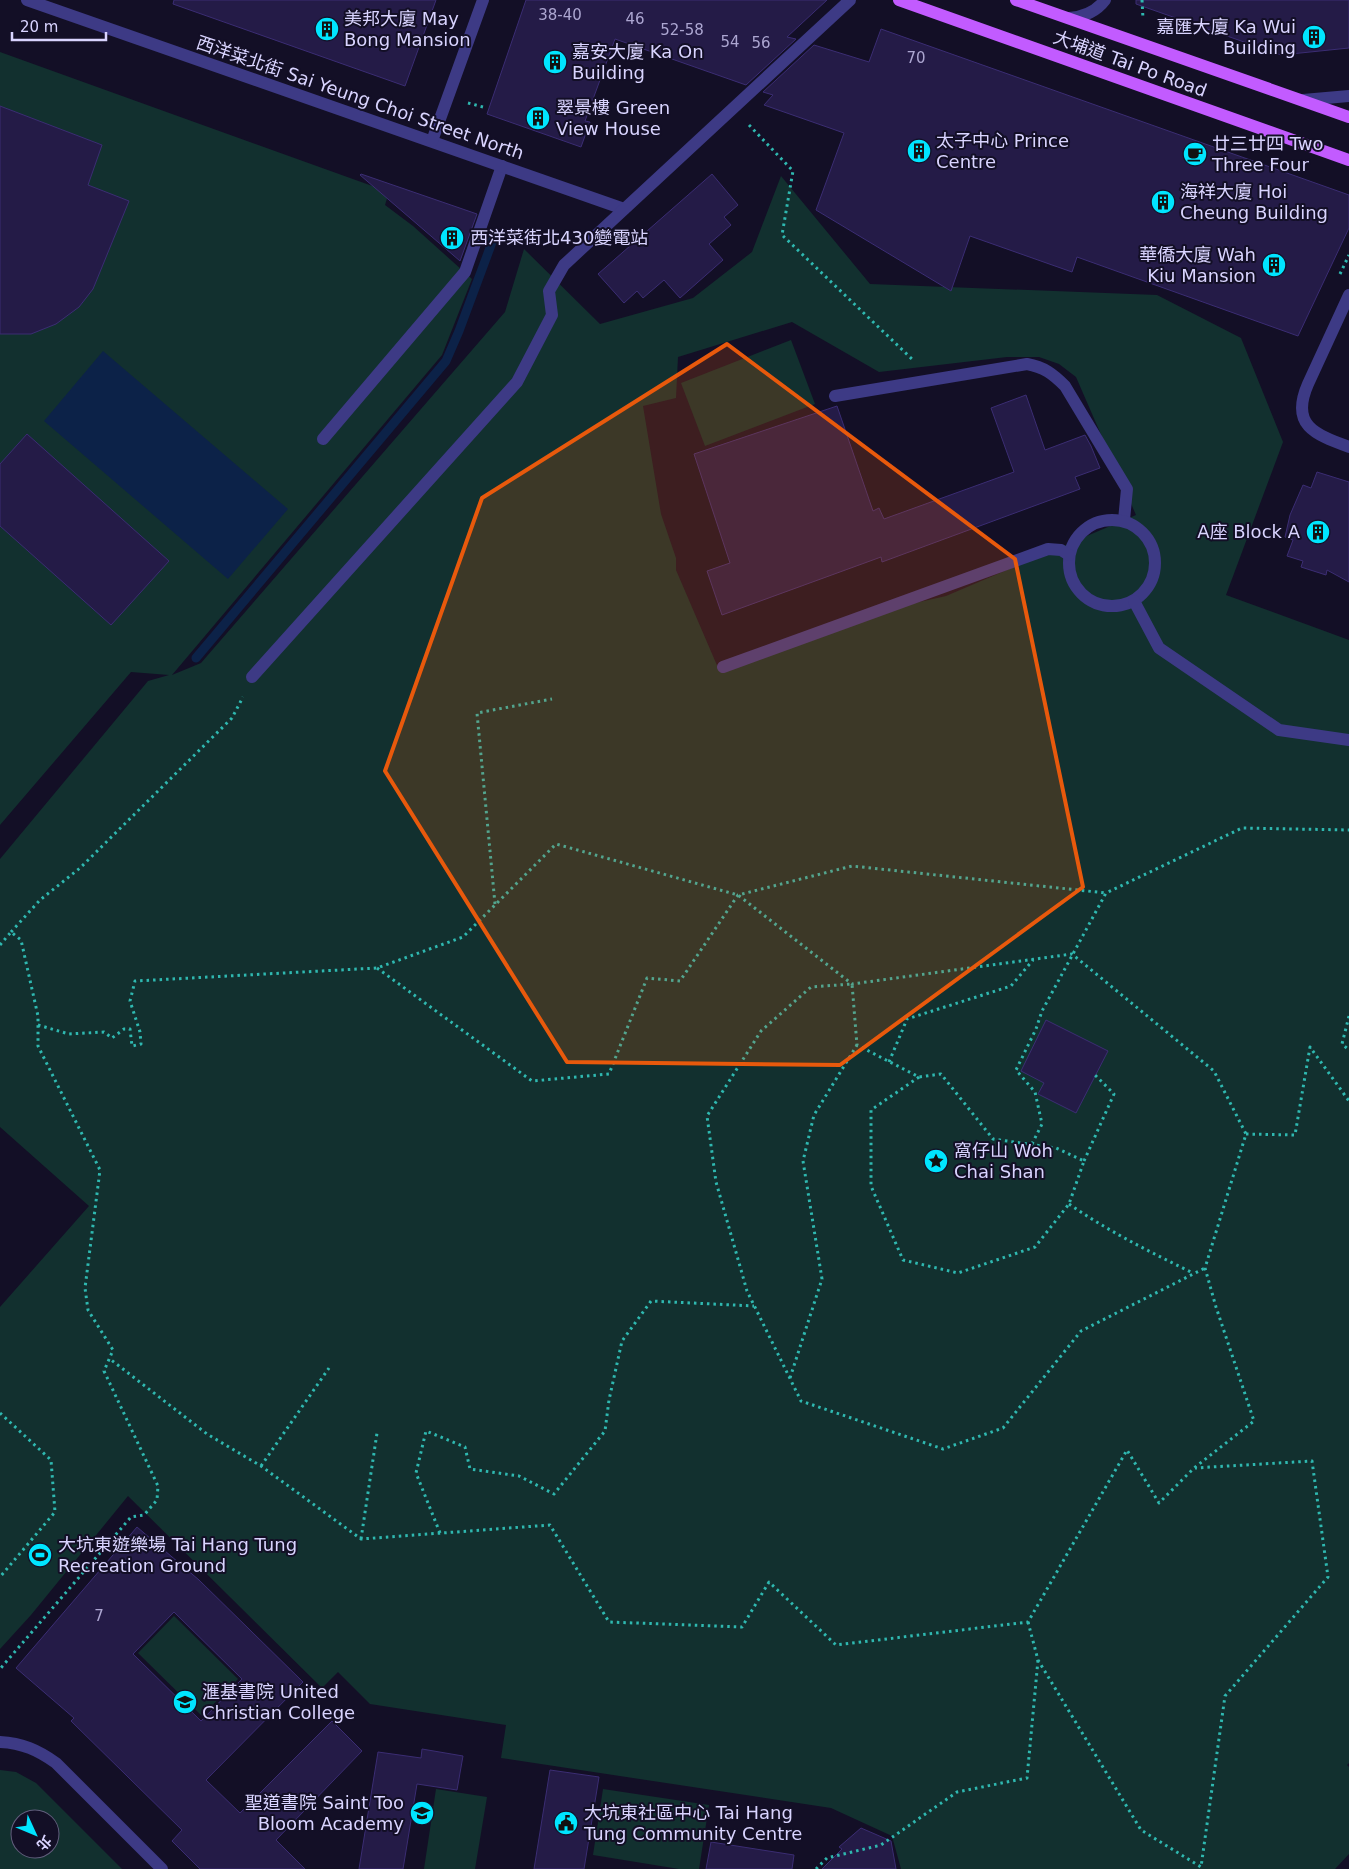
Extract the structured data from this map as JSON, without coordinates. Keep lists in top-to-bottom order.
{
  "streets": {
    "main road": ["大埔道 Tai Po Road"],
    "street": ["西洋菜北街 Sai Yeung Choi Street North"]
  },
  "places": {
    "building": [
      "美邦大廈 May Bong Mansion",
      "嘉匯大廈 Ka Wui Building",
      "嘉安大廈 Ka On Building",
      "翠景樓 Green View House",
      "太子中心 Prince Centre",
      "海祥大廈 Hoi Cheung Building",
      "西洋菜街北430變電站",
      "華僑大廈 Wah Kiu Mansion",
      "A座 Block A"
    ],
    "cafe": ["廿三廿四 Two Three Four"],
    "place": ["窩仔山 Woh Chai Shan"],
    "sports": ["大坑東遊樂場 Tai Hang Tung Recreation Ground"],
    "school or university": ["滙基書院 United Christian College", "聖道書院 Saint Too Bloom Academy"],
    "public building": ["大坑東社區中心 Tai Hang Tung Community Centre"]
  },
  "house_numbers": [
    "38-40",
    "46",
    "52-58",
    "54",
    "56",
    "70",
    "7"
  ],
  "scale_bar": "20 m",
  "north": "bottom right"
}
